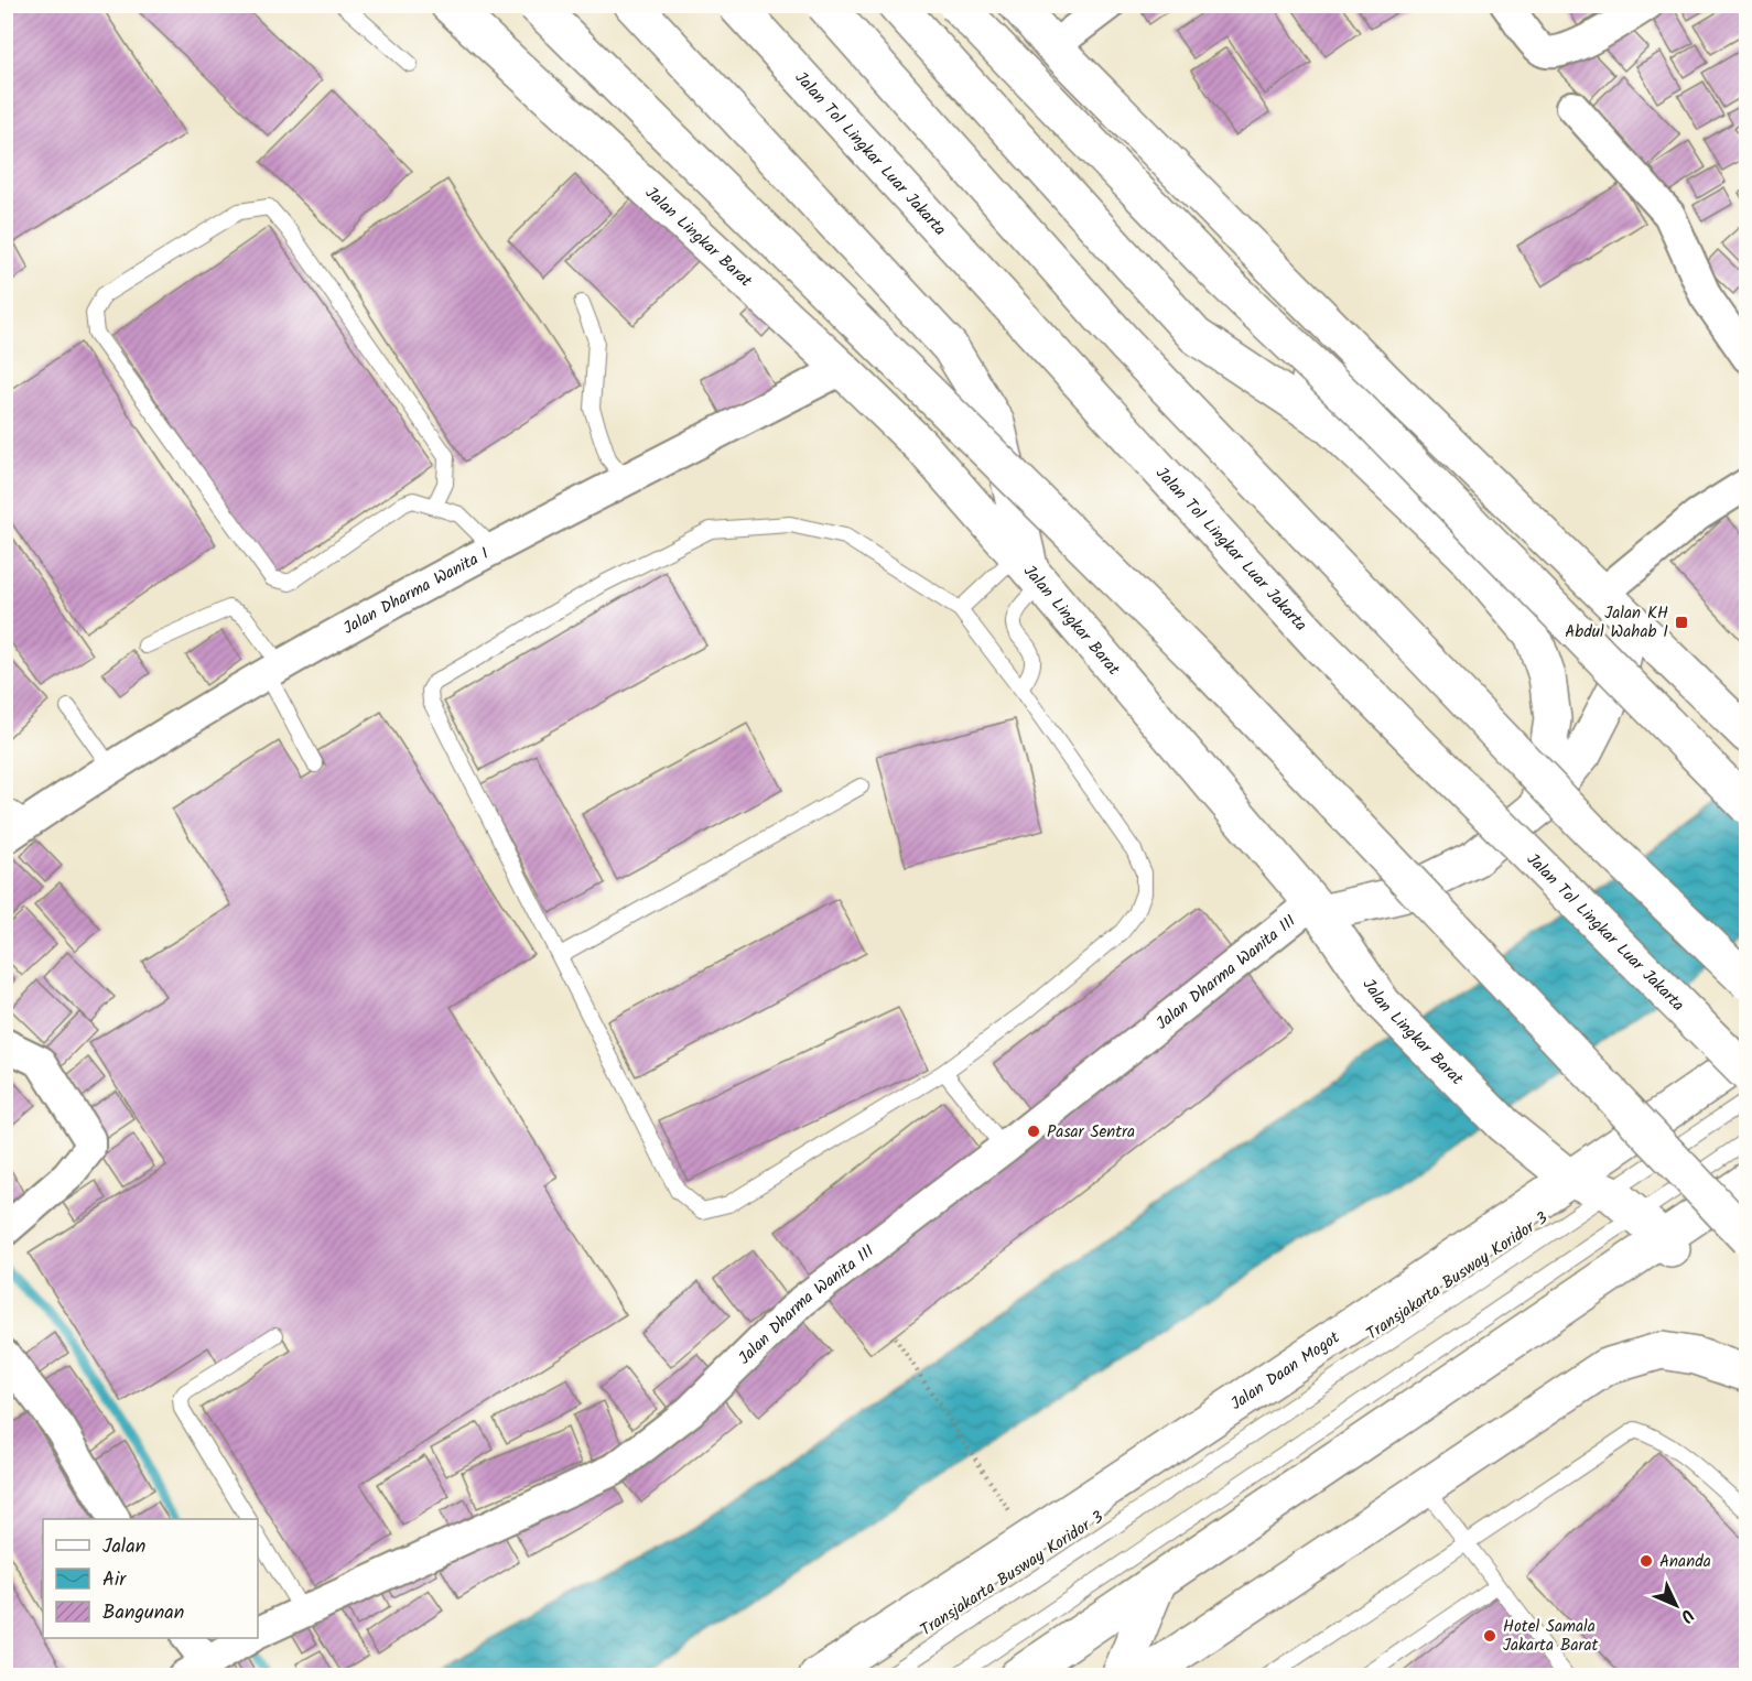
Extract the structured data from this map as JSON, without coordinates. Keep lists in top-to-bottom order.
{
  "streets": {
    "main road": ["Jalan Tol Lingkar Luar Jakarta", "Jalan Lingkar Barat", "Jalan Daan Mogot"],
    "street": ["Jalan Dharma Wanita I", "Jalan Dharma Wanita III"],
    "lane": ["Transjakarta Busway Koridor 3"]
  },
  "crossings": [
    ["Jalan Lingkar Barat", "Jalan Dharma Wanita I"],
    ["Jalan Lingkar Barat", "Jalan Dharma Wanita III"],
    ["Jalan Lingkar Barat", "Transjakarta Busway Koridor 3"],
    ["Jalan Lingkar Barat", "Jalan Daan Mogot"]
  ],
  "places": {
    "transit": ["Jalan KH Abdul Wahab I"],
    "other": ["Pasar Sentra", "Ananda", "Hotel Samala Jakarta Barat"]
  },
  "legend": ["Jalan", "Air", "Bangunan"],
  "north": "bottom right"
}
